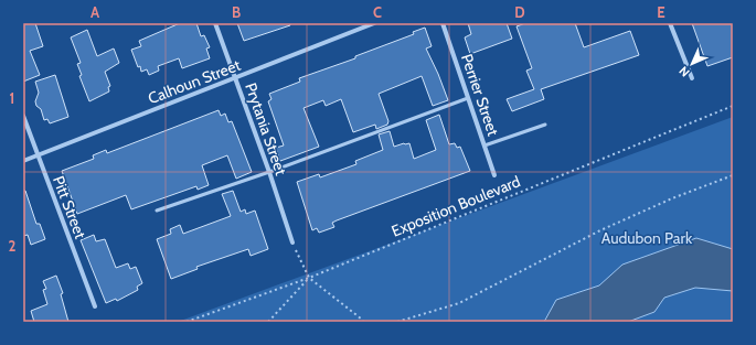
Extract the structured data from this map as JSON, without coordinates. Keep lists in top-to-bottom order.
{
  "streets": {
    "street": [
      "Calhoun Street",
      "Perrier Street",
      "Prytania Street",
      "Pitt Street"
    ],
    "path": ["Exposition Boulevard"]
  },
  "crossings": [
    ["Calhoun Street", "Prytania Street"],
    ["Calhoun Street", "Pitt Street"]
  ],
  "parks": ["Audubon Park"],
  "north": "bottom left",
  "grid": {
    "columns": [
      "A",
      "B",
      "C",
      "D",
      "E"
    ],
    "rows": ["1", "2"]
  }
}
